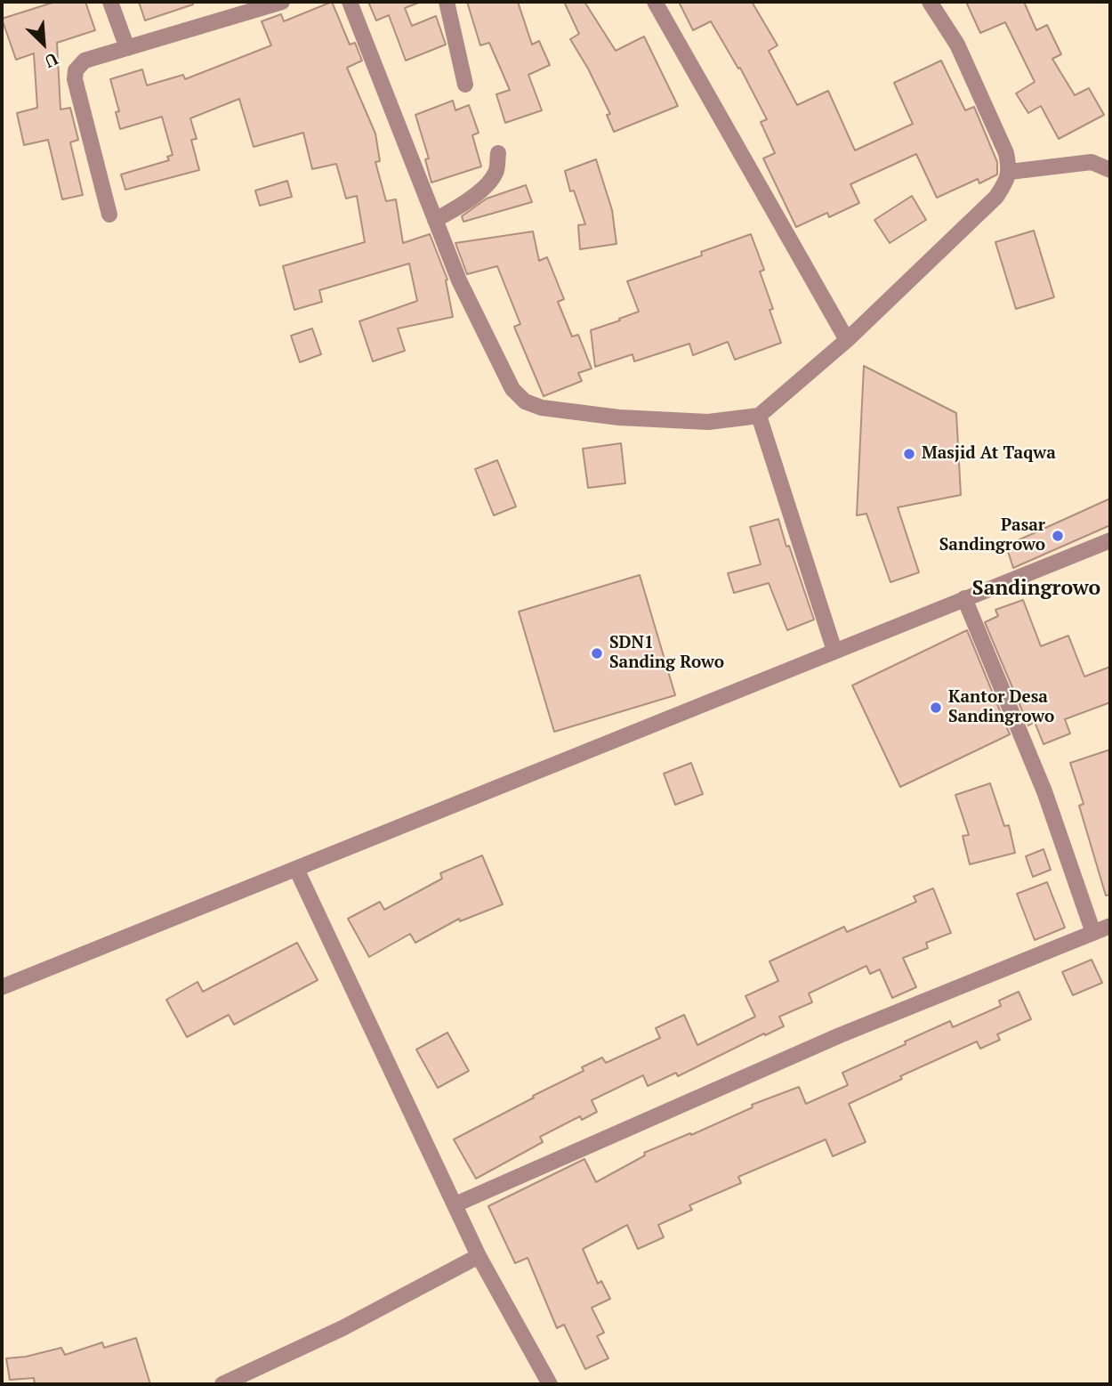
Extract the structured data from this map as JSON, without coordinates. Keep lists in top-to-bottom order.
{
  "districts": ["Sandingrowo"],
  "places": [
    "Masjid At Taqwa",
    "Pasar Sandingrowo",
    "SDN1 Sanding Rowo",
    "Kantor Desa Sandingrowo"
  ],
  "north": "bottom right"
}
